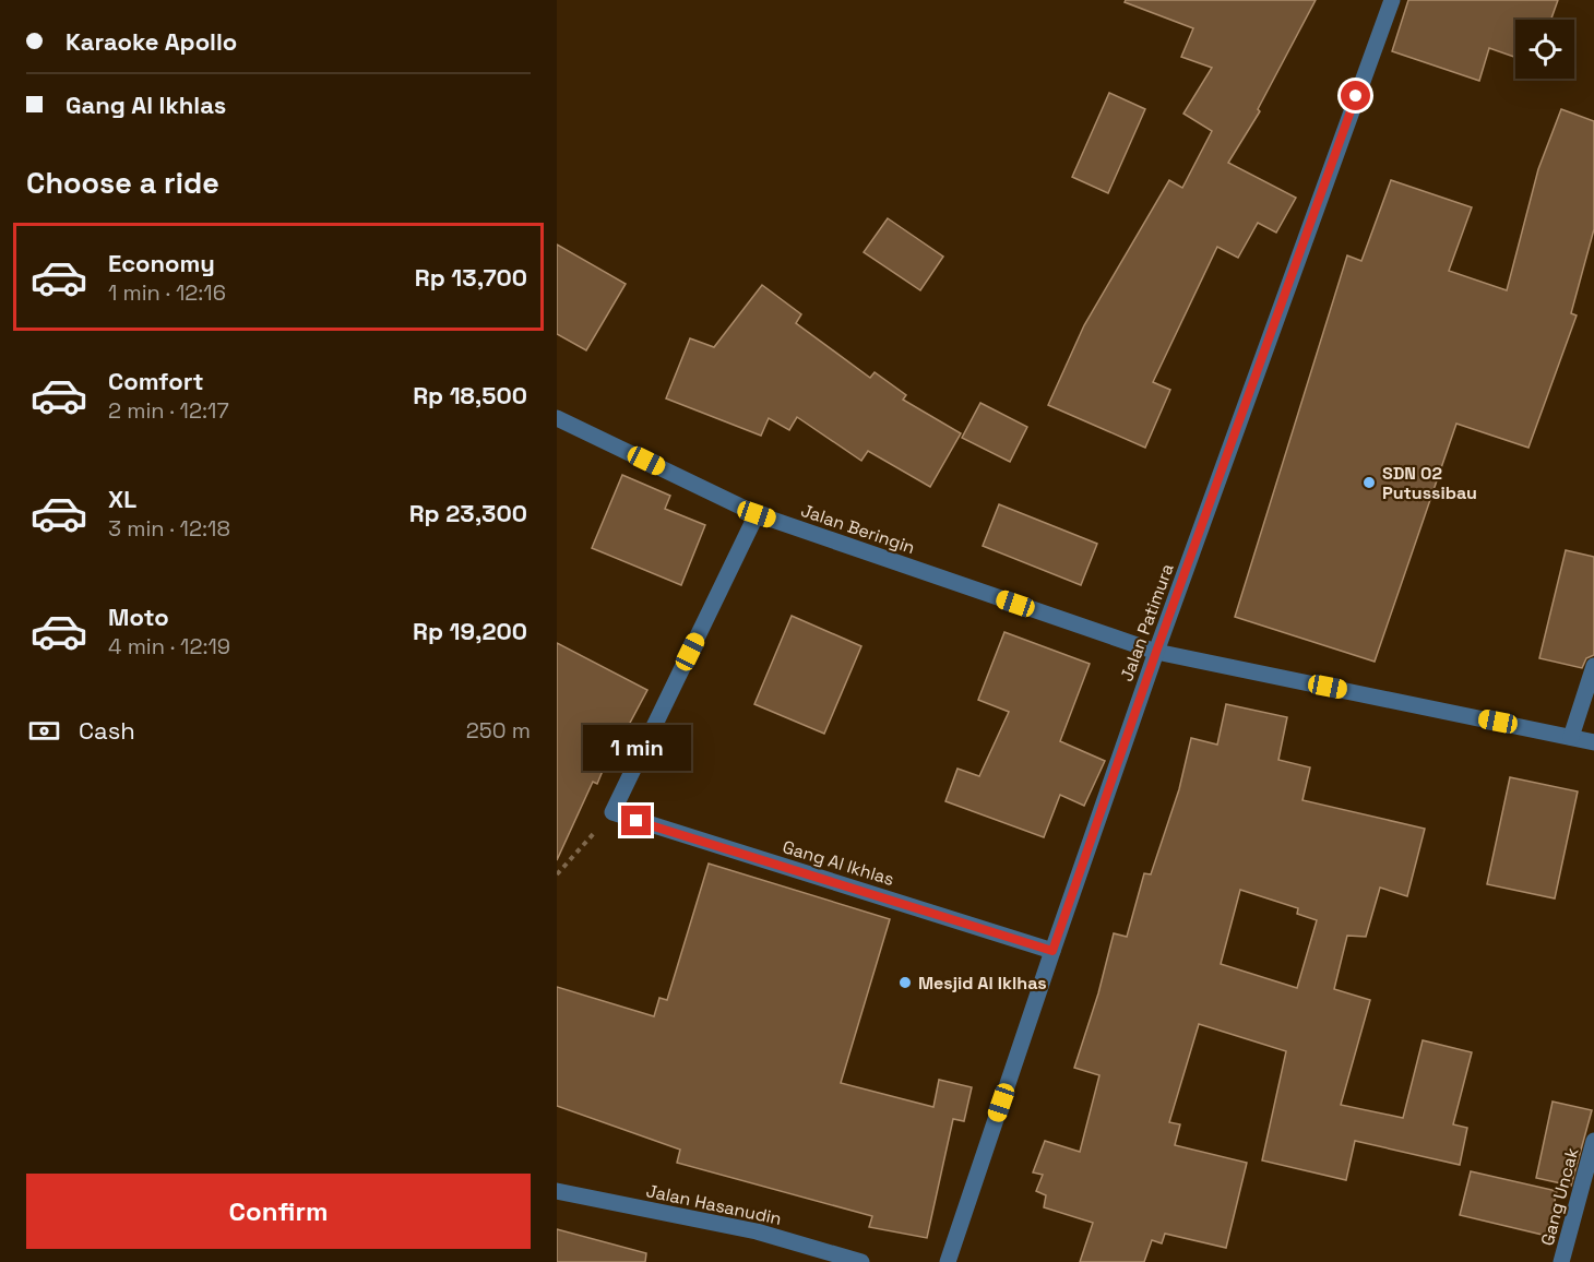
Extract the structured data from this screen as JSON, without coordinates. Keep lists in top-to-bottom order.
{
  "streets": {
    "street": [
      "Jalan Beringin",
      "Jalan Patimura",
      "Gang Al Ikhlas",
      "Gang Uncak",
      "Jalan Hasanudin"
    ]
  },
  "crossings": [
    ["Jalan Beringin", "Jalan Patimura"],
    ["Jalan Patimura", "Gang Al Ikhlas"]
  ],
  "places": ["SDN 02 Putussibau", "Mesjid Al Iklhas"],
  "page": {
    "banner": ["Karaoke Apollo", "Gang Al Ikhlas"],
    "heading": "Choose a ride",
    "list": [
      {
        "name": "Economy",
        "note": "1 min · 12:16",
        "value": "Rp 13,700"
      },
      {
        "name": "Comfort",
        "note": "2 min · 12:17",
        "value": "Rp 18,500"
      },
      {
        "name": "XL",
        "note": "3 min · 12:18",
        "value": "Rp 23,300"
      },
      {
        "name": "Moto",
        "note": "4 min · 12:19",
        "value": "Rp 19,200"
      }
    ],
    "pay": ["Cash", "250 m"],
    "bubble": "1 min",
    "buttons": "Confirm"
  }
}
